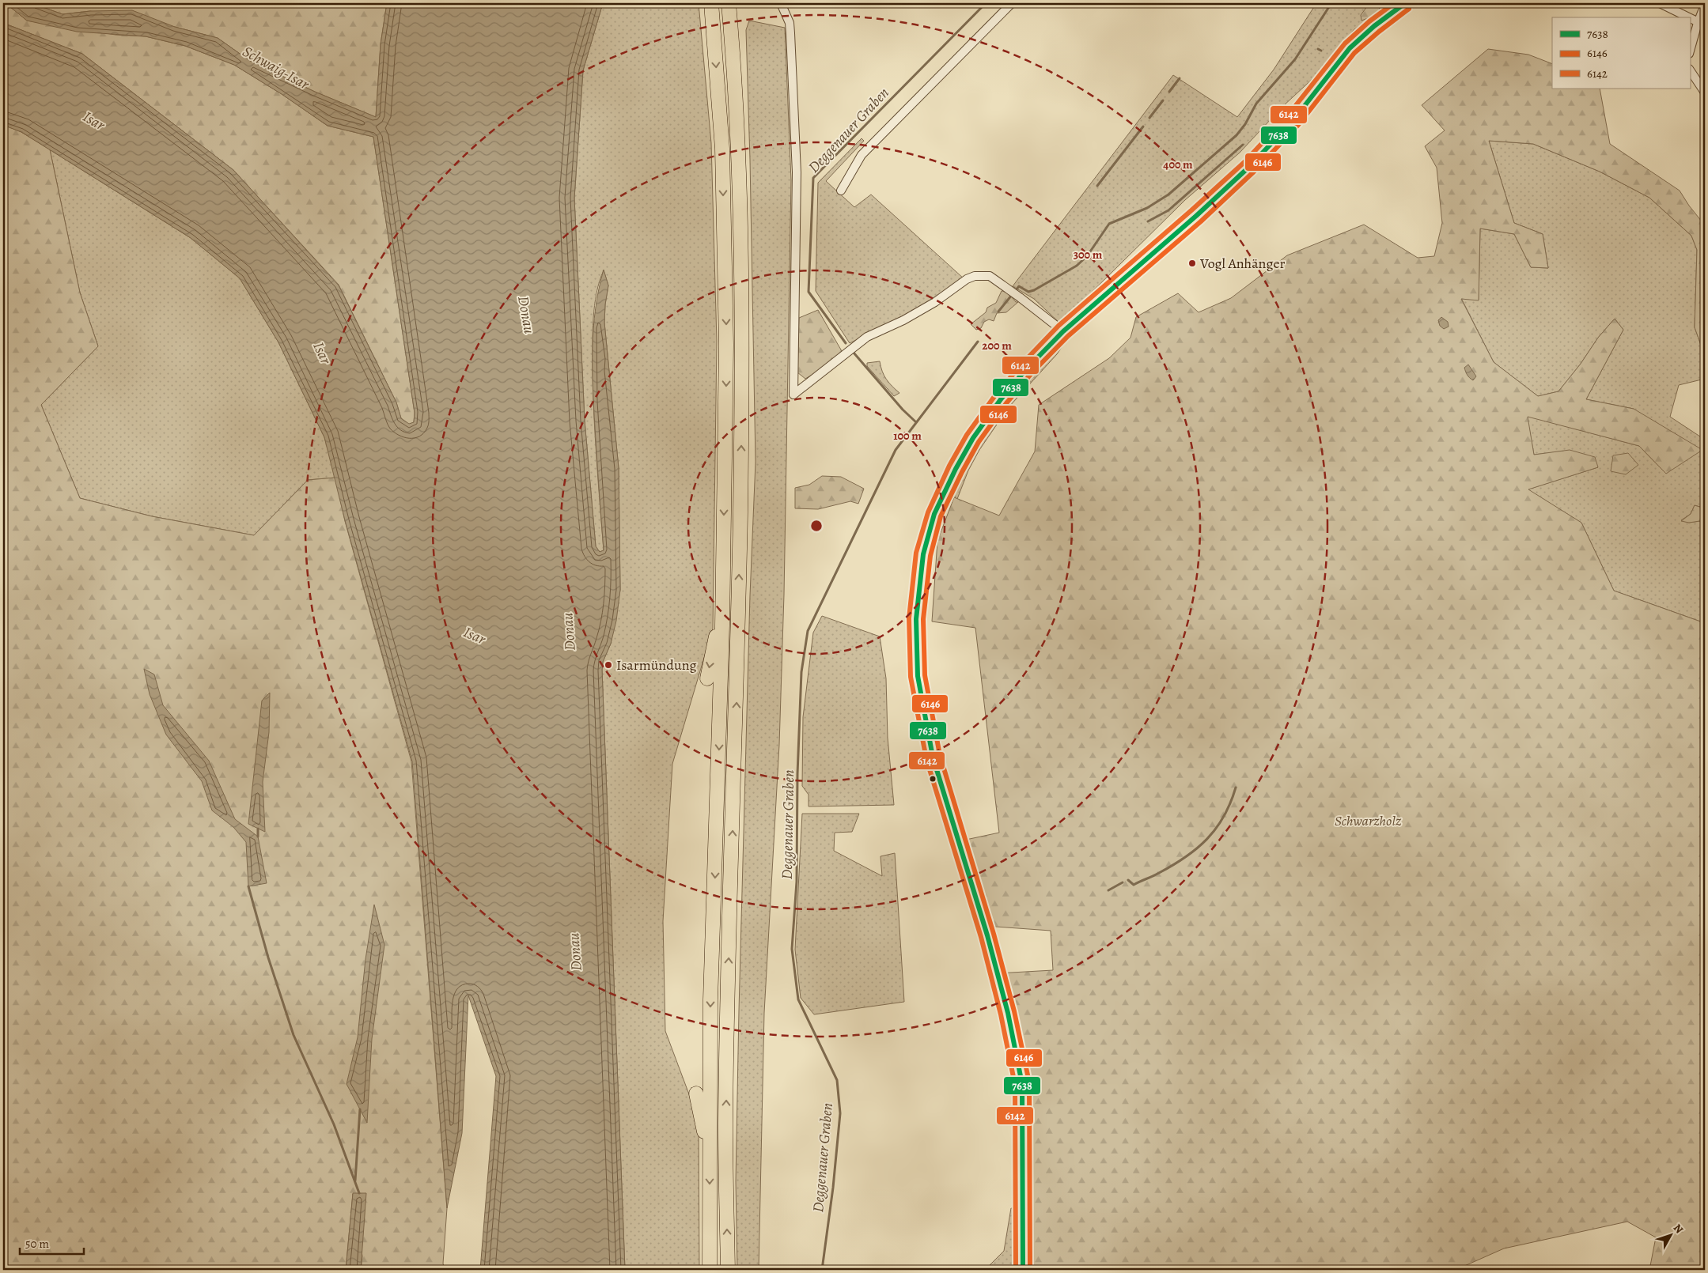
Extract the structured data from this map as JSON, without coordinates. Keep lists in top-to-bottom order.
{
  "water": [
    "Schwaig-Isar",
    "Isar",
    "Deggenauer Graben",
    "Donau"
  ],
  "parks": ["Schwarzholz"],
  "places": ["Vogl Anhänger", "Isarmündung"],
  "lines": ["transit line 7638", "transit line 6142", "transit line 6146"],
  "legend": ["7638", "6146", "6142"],
  "scale_bar": "50 m",
  "north": "top right",
  "rings": [
    "400 m",
    "300 m",
    "200 m",
    "100 m"
  ]
}
